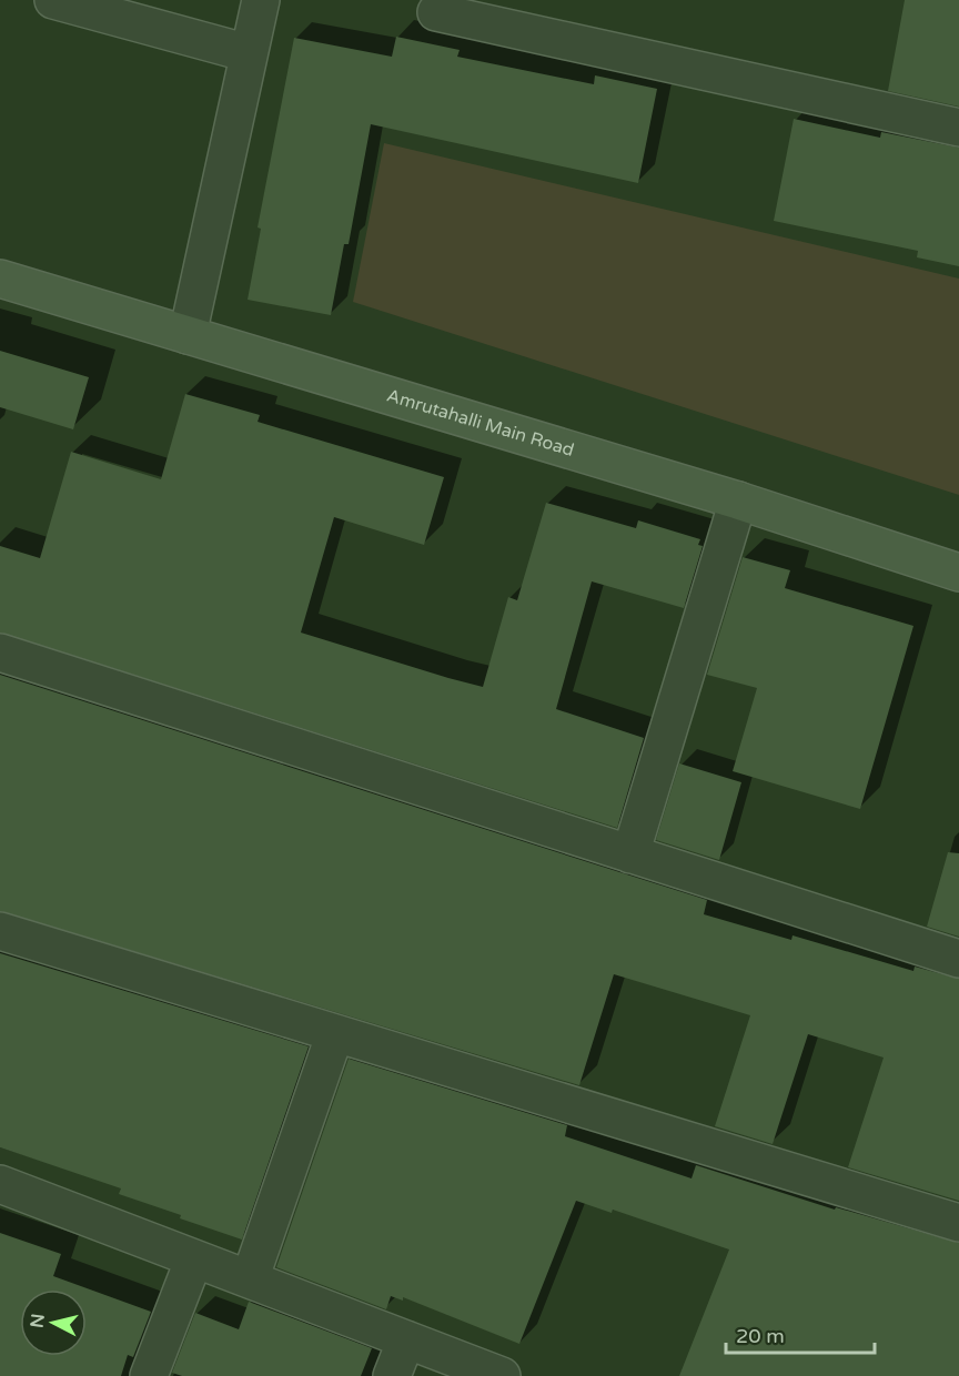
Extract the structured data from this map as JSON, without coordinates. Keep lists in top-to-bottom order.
{
  "streets": {
    "street": ["Amrutahalli Main Road"]
  },
  "scale_bar": "20 m",
  "north": "left"
}
